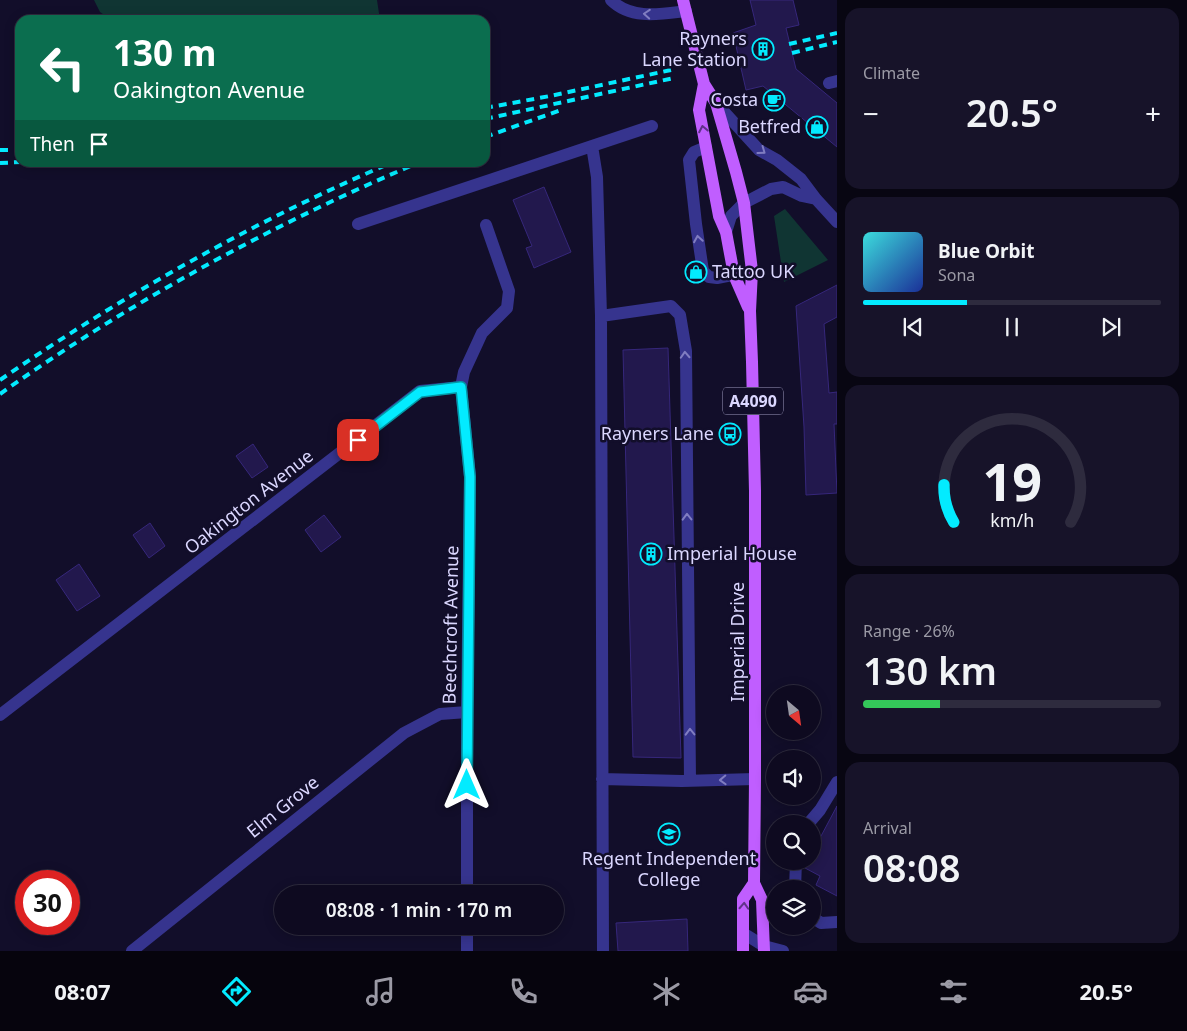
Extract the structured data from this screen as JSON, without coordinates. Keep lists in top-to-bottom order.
{
  "streets": {
    "main road": ["A4090", "Imperial Drive"],
    "street": ["Oakington Avenue", "Beechcroft Avenue", "Elm Grove"]
  },
  "crossings": [
    ["A4090", "Imperial Drive"],
    ["Oakington Avenue", "Beechcroft Avenue"],
    ["Beechcroft Avenue", "Elm Grove"]
  ],
  "places": {
    "building": ["Rayners Lane Station", "Imperial House"],
    "cafe": ["Costa"],
    "shop": ["Betfred", "Tattoo UK"],
    "bus stop": ["Rayners Lane"],
    "school or university": ["Regent Independent College"]
  },
  "north": "bottom right",
  "page": {
    "tile": [
      "Climate",
      ["Range · 26%", "130 km"],
      ["Arrival", "08:08"]
    ],
    "turn": ["130 m", "Oakington Avenue"],
    "heat": ["−", "20.5°", "+"],
    "then": "Then",
    "song": ["Blue Orbit", "Sona"],
    "limit": "30",
    "trip": "08:08 · 1 min · 170 m",
    "tabs": ["08:07", "20.5°"],
    "gauge": ["19", "km/h"]
  }
}
